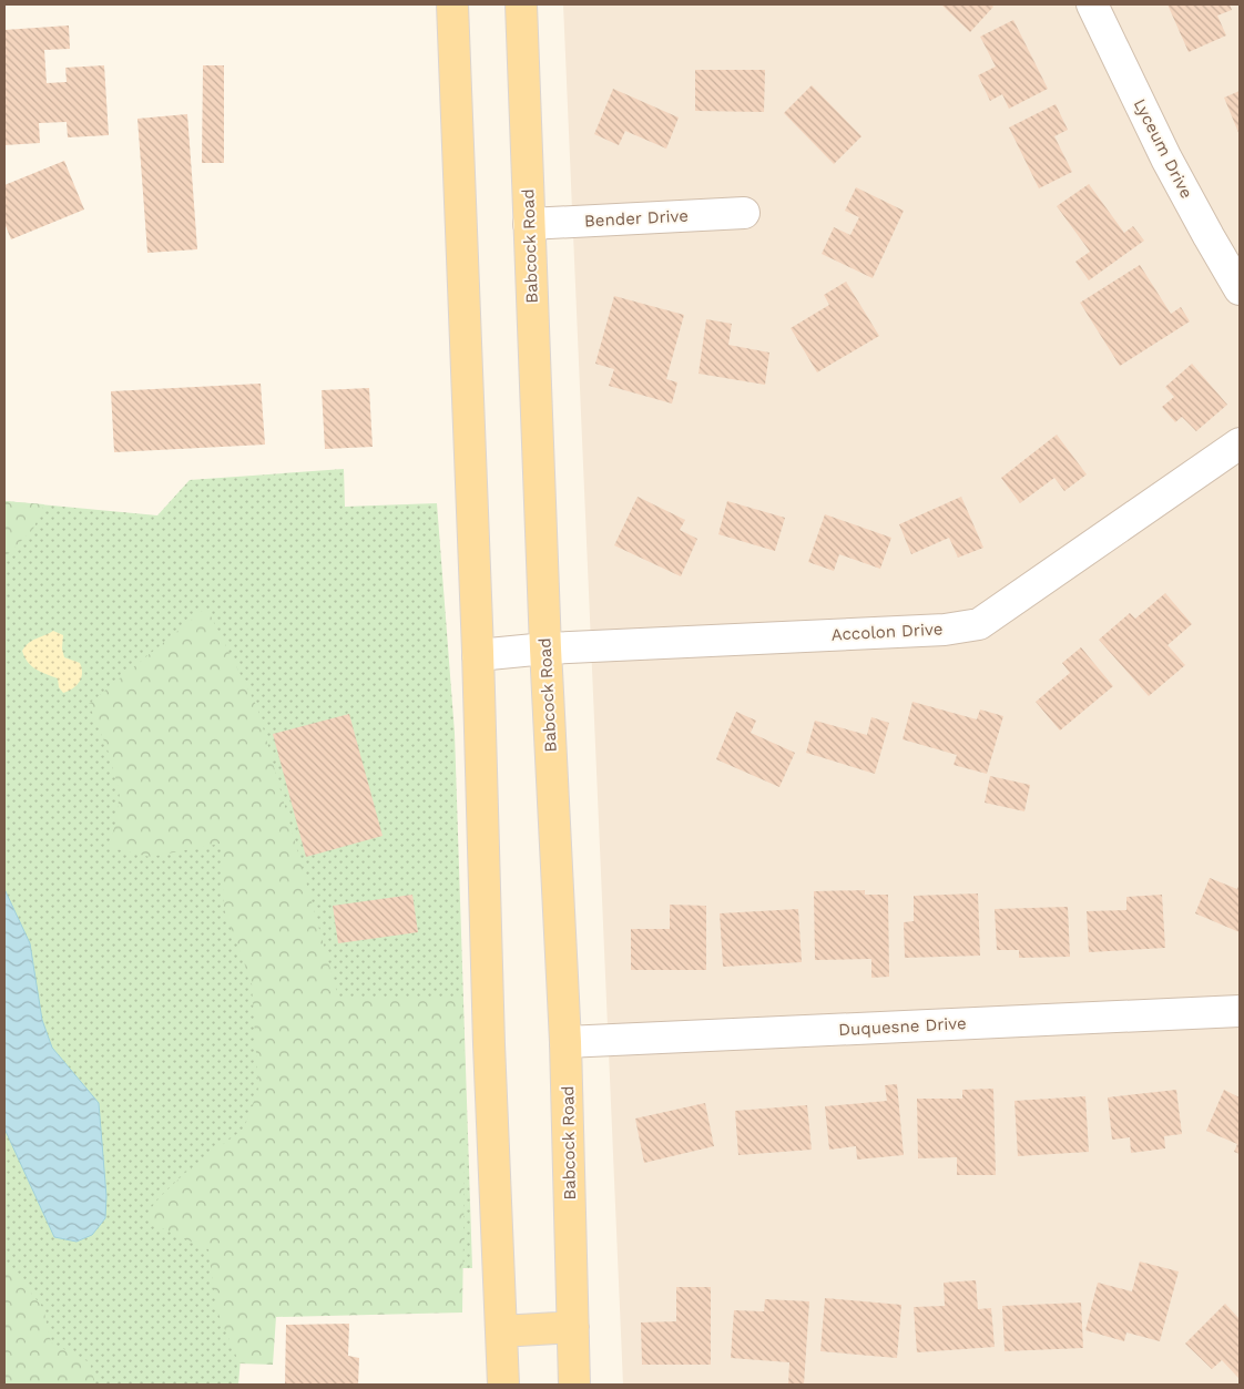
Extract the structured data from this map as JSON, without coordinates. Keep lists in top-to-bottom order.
{
  "streets": {
    "main road": ["Babcock Road"],
    "street": [
      "Lyceum Drive",
      "Bender Drive",
      "Accolon Drive",
      "Duquesne Drive"
    ]
  },
  "crossings": [
    ["Bender Drive", "Babcock Road"],
    ["Babcock Road", "Accolon Drive"],
    ["Babcock Road", "Duquesne Drive"]
  ]
}
